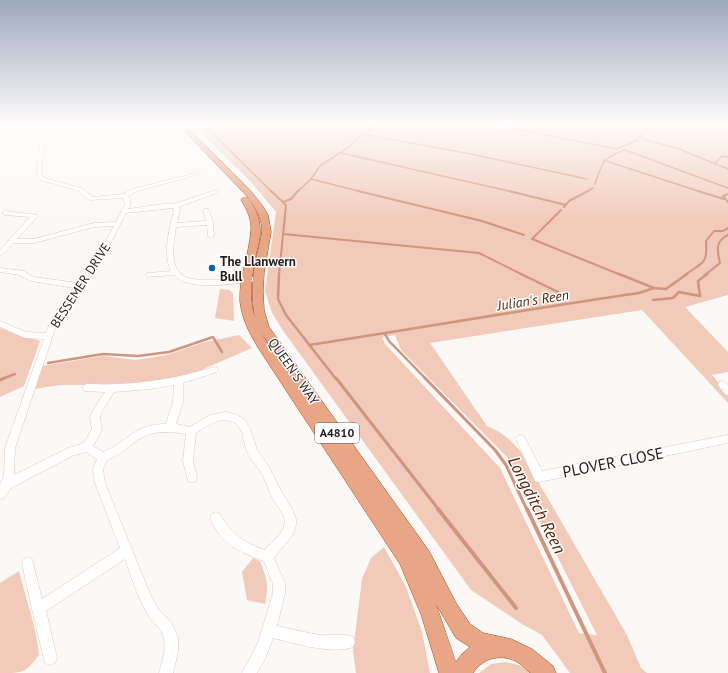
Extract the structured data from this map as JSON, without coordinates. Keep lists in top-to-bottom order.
{
  "streets": {
    "main road": ["QUEEN'S WAY", "A4810"],
    "street": ["BESSEMER DRIVE", "PLOVER CLOSE"]
  },
  "water": ["Julian's Reen", "Longditch Reen"],
  "places": ["The Llanwern Bull"]
}
